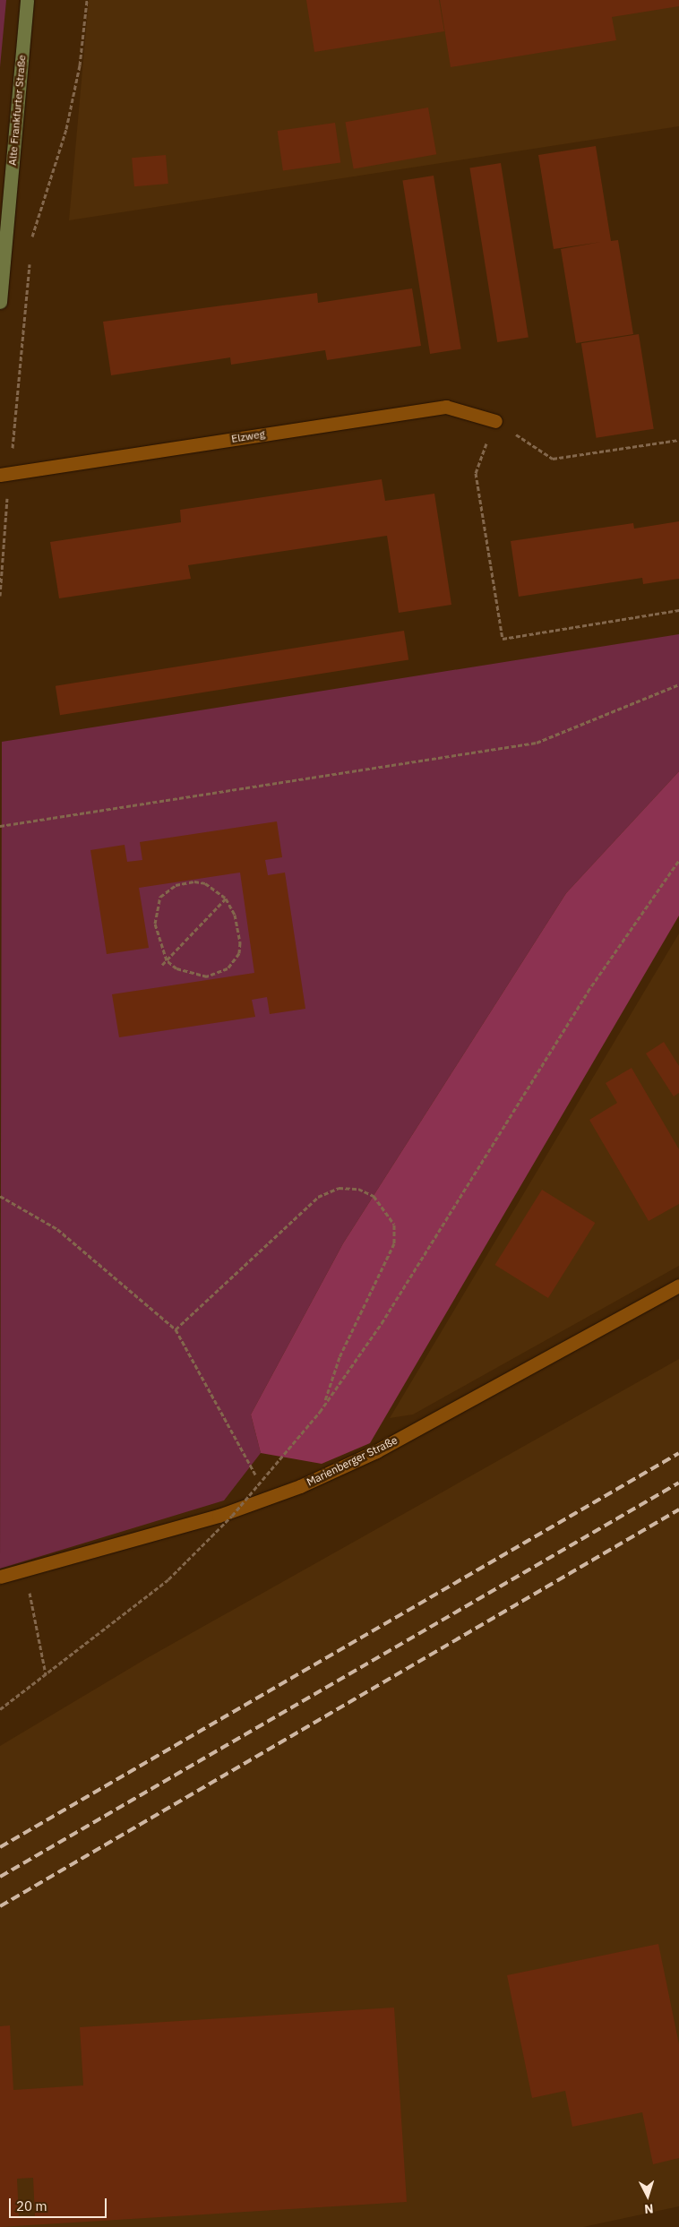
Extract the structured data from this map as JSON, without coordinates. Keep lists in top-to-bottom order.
{
  "streets": {
    "street": ["Alte Frankfurter Straße", "Elzweg", "Marienberger Straße"]
  },
  "scale_bar": "20 m",
  "north": "bottom"
}
